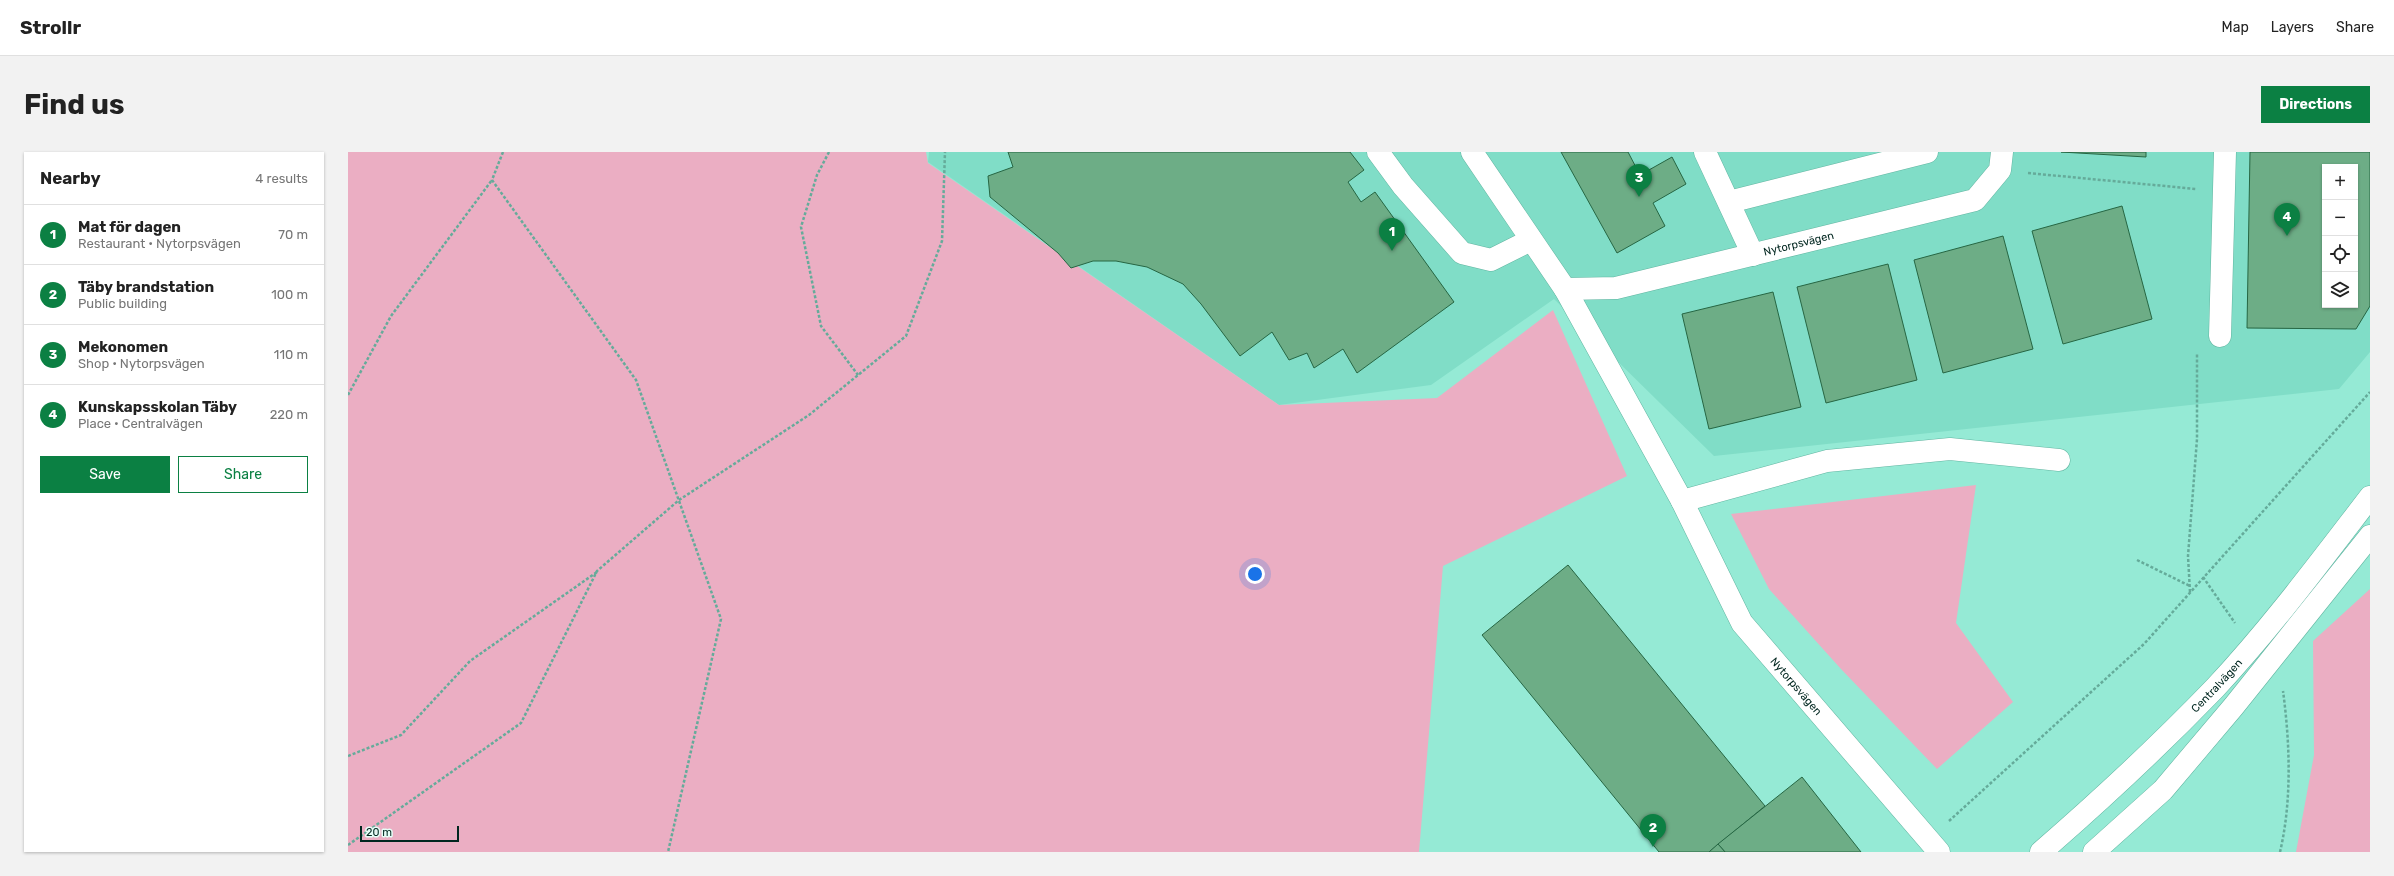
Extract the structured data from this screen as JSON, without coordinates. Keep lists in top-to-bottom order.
{
  "streets": {
    "street": ["Nytorpsvägen", "Centralvägen"]
  },
  "scale_bar": "20 m",
  "page": {
    "header": "Strollr",
    "nav": ["Map", "Layers", "Share"],
    "buttons": [
      "Directions",
      ["Save", "Share"]
    ],
    "title": "Find us",
    "heading": ["Nearby", "4 results"],
    "map_buttons": ["+", "−"],
    "pins": [
      "3",
      "4",
      "1",
      "2"
    ],
    "list": [
      {
        "mark": "1",
        "name": "Mat för dagen",
        "note": "Restaurant · Nytorpsvägen",
        "value": "70 m"
      },
      {
        "mark": "2",
        "name": "Täby brandstation",
        "note": "Public building",
        "value": "100 m"
      },
      {
        "mark": "3",
        "name": "Mekonomen",
        "note": "Shop · Nytorpsvägen",
        "value": "110 m"
      },
      {
        "mark": "4",
        "name": "Kunskapsskolan Täby",
        "note": "Place · Centralvägen",
        "value": "220 m"
      }
    ],
    "scale": "20 m"
  }
}
